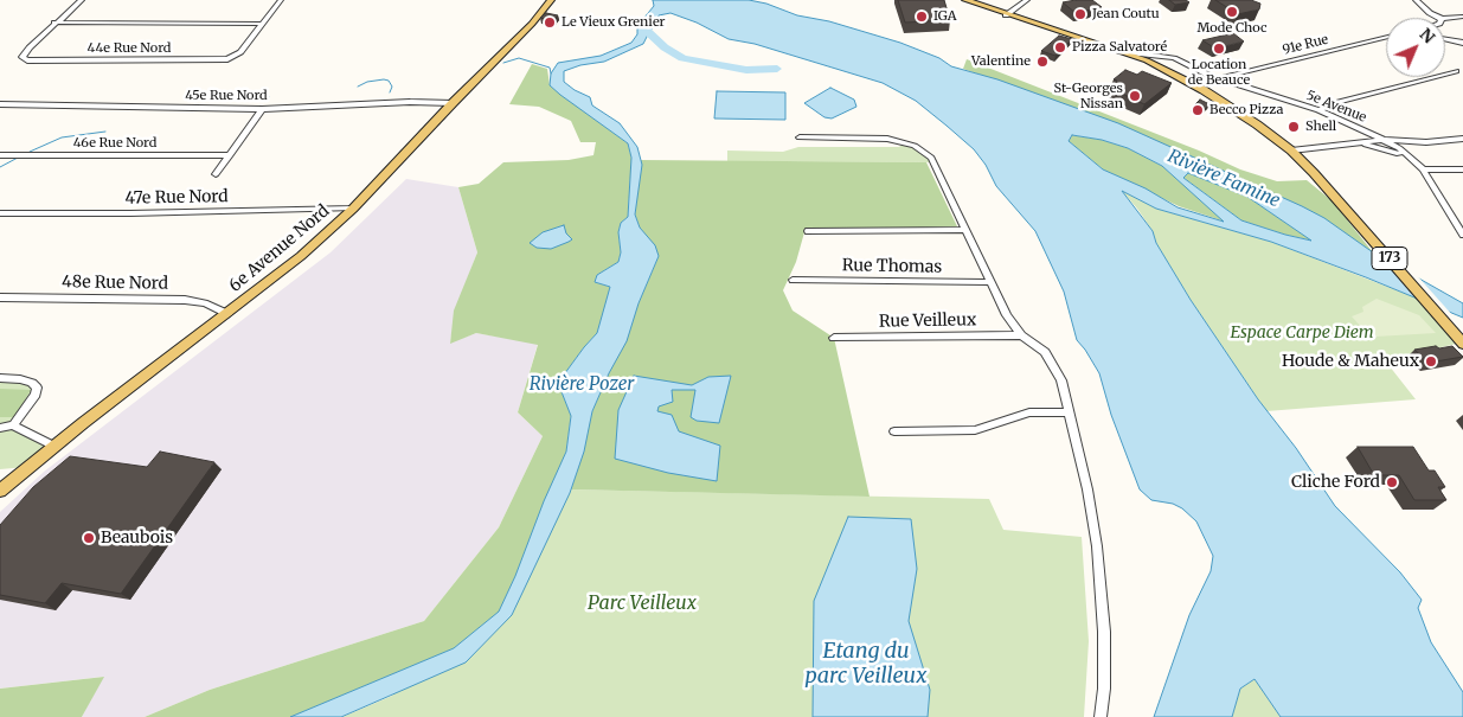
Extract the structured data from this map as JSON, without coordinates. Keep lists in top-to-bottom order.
{
  "streets": {
    "main road": ["6e Avenue Nord", "173"],
    "street": [
      "91e Rue",
      "44e Rue Nord",
      "45e Rue Nord",
      "5e Avenue",
      "46e Rue Nord",
      "47e Rue Nord",
      "Rue Thomas",
      "48e Rue Nord",
      "Rue Veilleux"
    ]
  },
  "crossings": [
    ["91e Rue", "5e Avenue"],
    ["45e Rue Nord", "6e Avenue Nord"],
    ["5e Avenue", "173"],
    ["47e Rue Nord", "6e Avenue Nord"],
    ["6e Avenue Nord", "48e Rue Nord"]
  ],
  "water": ["Rivière Famine", "Rivière Pozer", "Etang du parc Veilleux"],
  "parks": ["Espace Carpe Diem", "Parc Veilleux"],
  "places": [
    "Mode Choc",
    "Jean Coutu",
    "IGA",
    "Le Vieux Grenier",
    "Pizza Salvatoré",
    "Location de Beauce",
    "Valentine",
    "St-Georges Nissan",
    "Becco Pizza",
    "Shell",
    "Houde & Maheux",
    "Cliche Ford",
    "Beaubois"
  ],
  "north": "top right"
}
